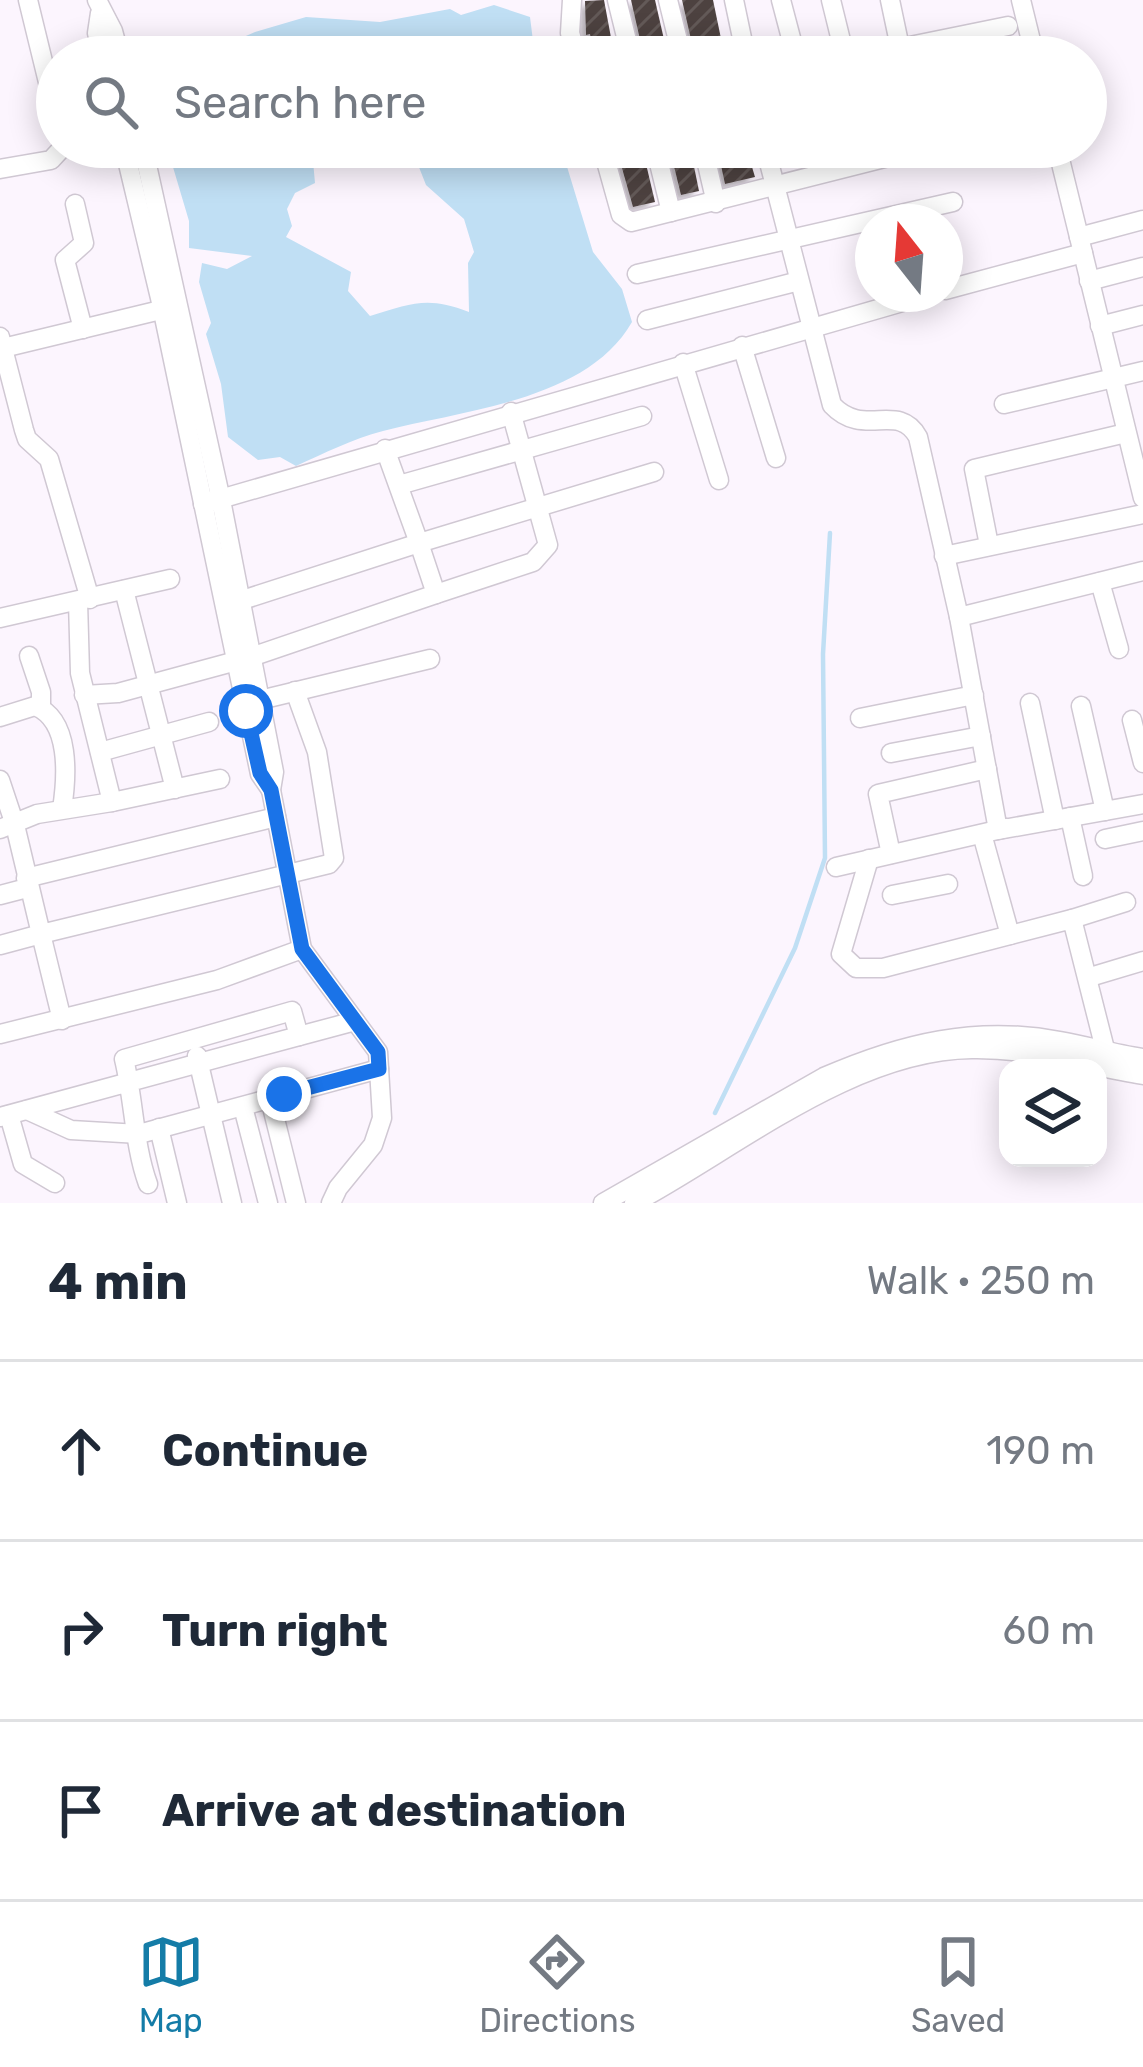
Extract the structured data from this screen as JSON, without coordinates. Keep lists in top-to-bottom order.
{
  "north": "top",
  "page": {
    "search": "Search here",
    "heading": ["4 min", "Walk · 250 m"],
    "list": [
      ["Continue", "190 m"],
      ["Turn right", "60 m"],
      "Arrive at destination"
    ],
    "nav": ["Map", "Directions", "Saved"]
  }
}
